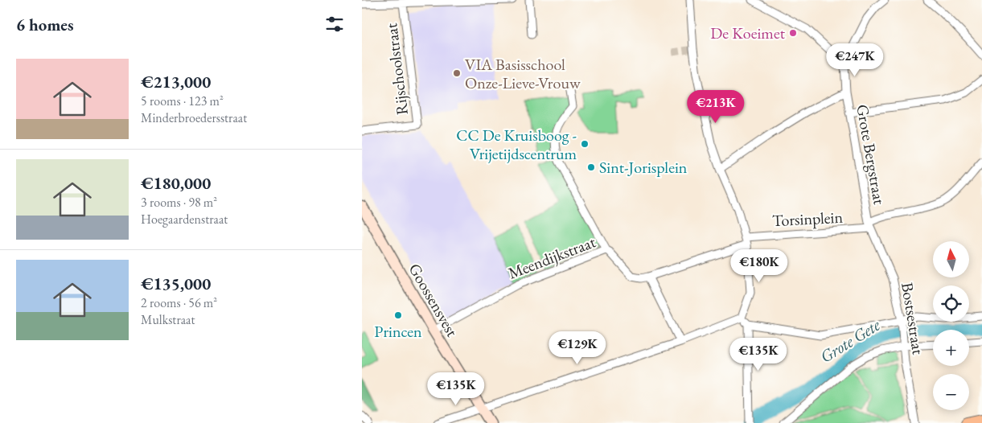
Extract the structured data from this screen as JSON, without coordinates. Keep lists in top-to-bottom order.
{
  "streets": {
    "street": [
      "Rijschoolstraat",
      "Grote Bergstraat",
      "Torsinplein",
      "Meendijkstraat",
      "Goossensvest",
      "Bostsestraat"
    ]
  },
  "crossings": [
    ["Grote Bergstraat", "Torsinplein"],
    ["Grote Bergstraat", "Bostsestraat"],
    ["Torsinplein", "Meendijkstraat"],
    ["Torsinplein", "Bostsestraat"],
    ["Meendijkstraat", "Goossensvest"]
  ],
  "water": ["Grote Gete"],
  "places": [
    "De Koeimet",
    "VIA Basisschool Onze-Lieve-Vrouw",
    "CC De Kruisboog - Vrijetijdscentrum",
    "Sint-Jorisplein",
    "Princen"
  ],
  "north": "top",
  "page": {
    "heading": "6 homes",
    "price": [
      "€247K",
      "€213K",
      "€180K",
      "€129K",
      "€135K",
      "€135K"
    ],
    "list": [
      {
        "name": "€213,000",
        "note": "5 rooms · 123 m² · Minderbroedersstraat"
      },
      {
        "name": "€180,000",
        "note": "3 rooms · 98 m² · Hoegaardenstraat"
      },
      {
        "name": "€135,000",
        "note": "2 rooms · 56 m² · Mulkstraat"
      }
    ],
    "map_buttons": ["+", "−"]
  }
}
